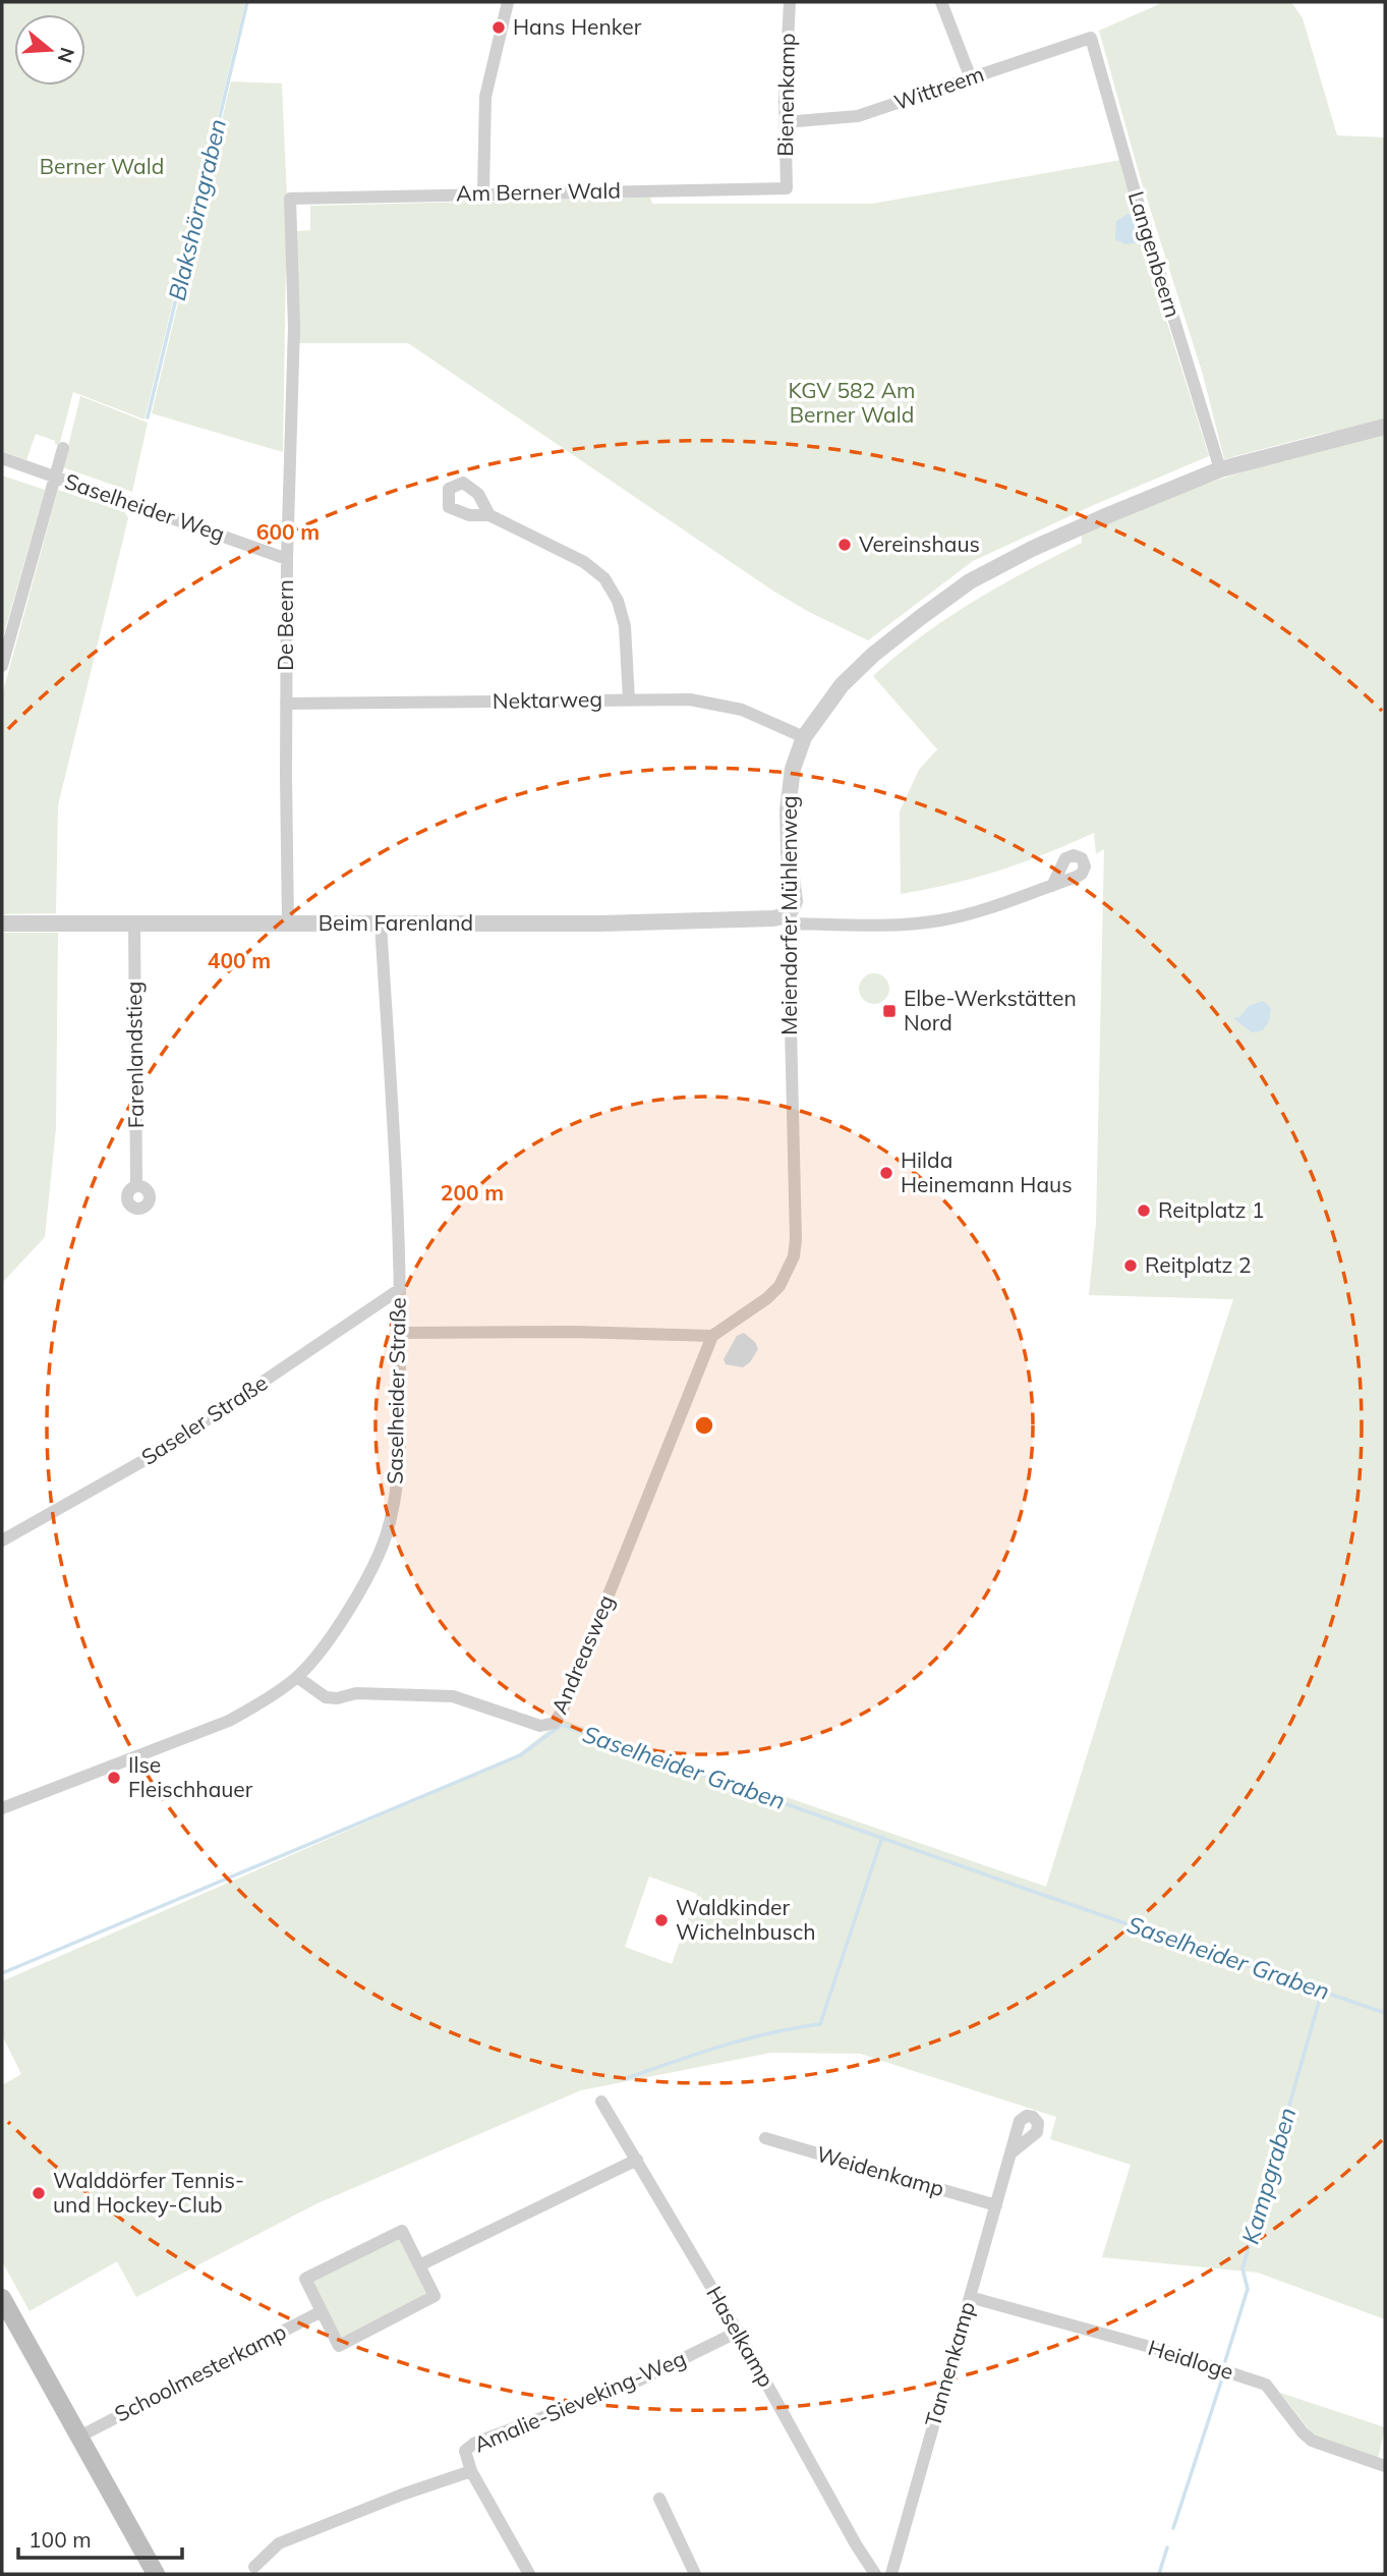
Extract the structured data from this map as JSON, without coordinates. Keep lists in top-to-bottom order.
{
  "streets": {
    "street": [
      "Wittreem",
      "Bienenkamp",
      "Am Berner Wald",
      "Langenbeern",
      "Saselheider Weg",
      "De Beern",
      "Nektarweg",
      "Meiendorfer Mühlenweg",
      "Beim Farenland",
      "Farenlandstieg",
      "Saselheider Straße",
      "Saseler Straße",
      "Andreasweg",
      "Weidenkamp",
      "Haselkamp",
      "Heidloge",
      "Tannenkamp",
      "Schoolmesterkamp",
      "Amalie-Sieveking-Weg"
    ]
  },
  "crossings": [
    ["Wittreem", "Bienenkamp"],
    ["Wittreem", "Langenbeern"],
    ["Bienenkamp", "Am Berner Wald"],
    ["Am Berner Wald", "De Beern"],
    ["Langenbeern", "Meiendorfer Mühlenweg"],
    ["Saselheider Weg", "De Beern"],
    ["De Beern", "Nektarweg"],
    ["De Beern", "Beim Farenland"],
    ["Nektarweg", "Meiendorfer Mühlenweg"],
    ["Meiendorfer Mühlenweg", "Beim Farenland"],
    ["Meiendorfer Mühlenweg", "Andreasweg"],
    ["Beim Farenland", "Farenlandstieg"],
    ["Beim Farenland", "Saselheider Straße"],
    ["Saselheider Straße", "Saseler Straße"],
    ["Saselheider Straße", "Andreasweg"],
    ["Weidenkamp", "Tannenkamp"],
    ["Haselkamp", "Amalie-Sieveking-Weg"],
    ["Heidloge", "Tannenkamp"]
  ],
  "water": ["Blakshörngraben", "Saselheider Graben", "Kampgraben"],
  "parks": ["Berner Wald", "KGV 582 Am Berner Wald"],
  "places": {
    "other": [
      "Hans Henker",
      "Vereinshaus",
      "Hilda Heinemann Haus",
      "Reitplatz 1",
      "Reitplatz 2",
      "Ilse Fleischhauer",
      "Waldkinder Wichelnbusch",
      "Walddörfer Tennis- und Hockey-Club"
    ],
    "transit": ["Elbe-Werkstätten Nord"]
  },
  "scale_bar": "100 m",
  "north": "right",
  "rings": ["600 m", "400 m", "200 m"]
}
